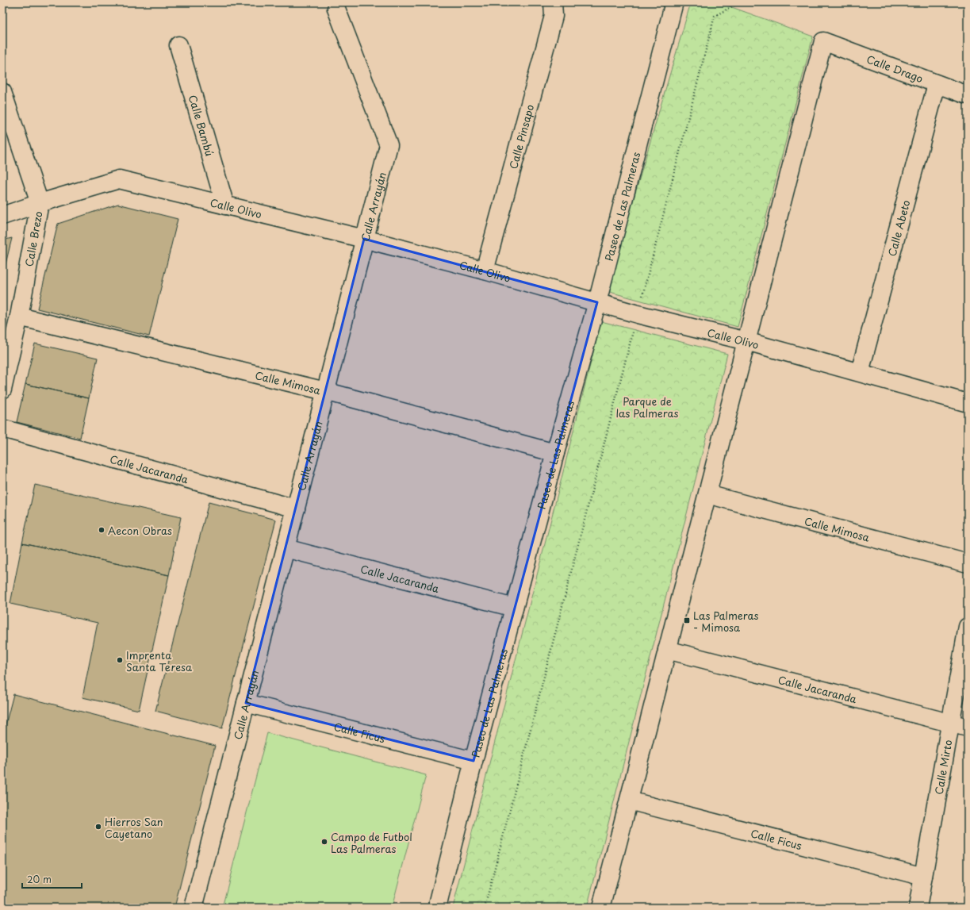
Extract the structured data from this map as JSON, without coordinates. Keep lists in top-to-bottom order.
{
  "streets": {
    "street": [
      "Calle Drago",
      "Calle Bambú",
      "Calle Pinsapo",
      "Calle Arrayán",
      "Paseo de Las Palmeras",
      "Calle Olivo",
      "Calle Abeto",
      "Calle Brezo",
      "Calle Mimosa",
      "Calle Jacaranda",
      "Calle Ficus",
      "Calle Mirto"
    ]
  },
  "crossings": [
    ["Calle Drago", "Calle Olivo"],
    ["Calle Drago", "Calle Abeto"],
    ["Calle Bambú", "Calle Olivo"],
    ["Calle Pinsapo", "Calle Olivo"],
    ["Calle Arrayán", "Calle Olivo"],
    ["Calle Arrayán", "Calle Mimosa"],
    ["Calle Arrayán", "Calle Jacaranda"],
    ["Calle Arrayán", "Calle Ficus"],
    ["Paseo de Las Palmeras", "Calle Olivo"],
    ["Paseo de Las Palmeras", "Calle Mimosa"],
    ["Paseo de Las Palmeras", "Calle Jacaranda"],
    ["Paseo de Las Palmeras", "Calle Ficus"],
    ["Calle Olivo", "Calle Abeto"],
    ["Calle Olivo", "Calle Brezo"],
    ["Calle Brezo", "Calle Mimosa"],
    ["Calle Jacaranda", "Calle Mirto"],
    ["Calle Ficus", "Calle Mirto"]
  ],
  "parks": ["Parque de las Palmeras"],
  "places": {
    "other": [
      "Aecon Obras",
      "Imprenta Santa Teresa",
      "Hierros San Cayetano",
      "Campo de Futbol Las Palmeras"
    ],
    "transit": ["Las Palmeras - Mimosa"]
  },
  "scale_bar": "20 m"
}
